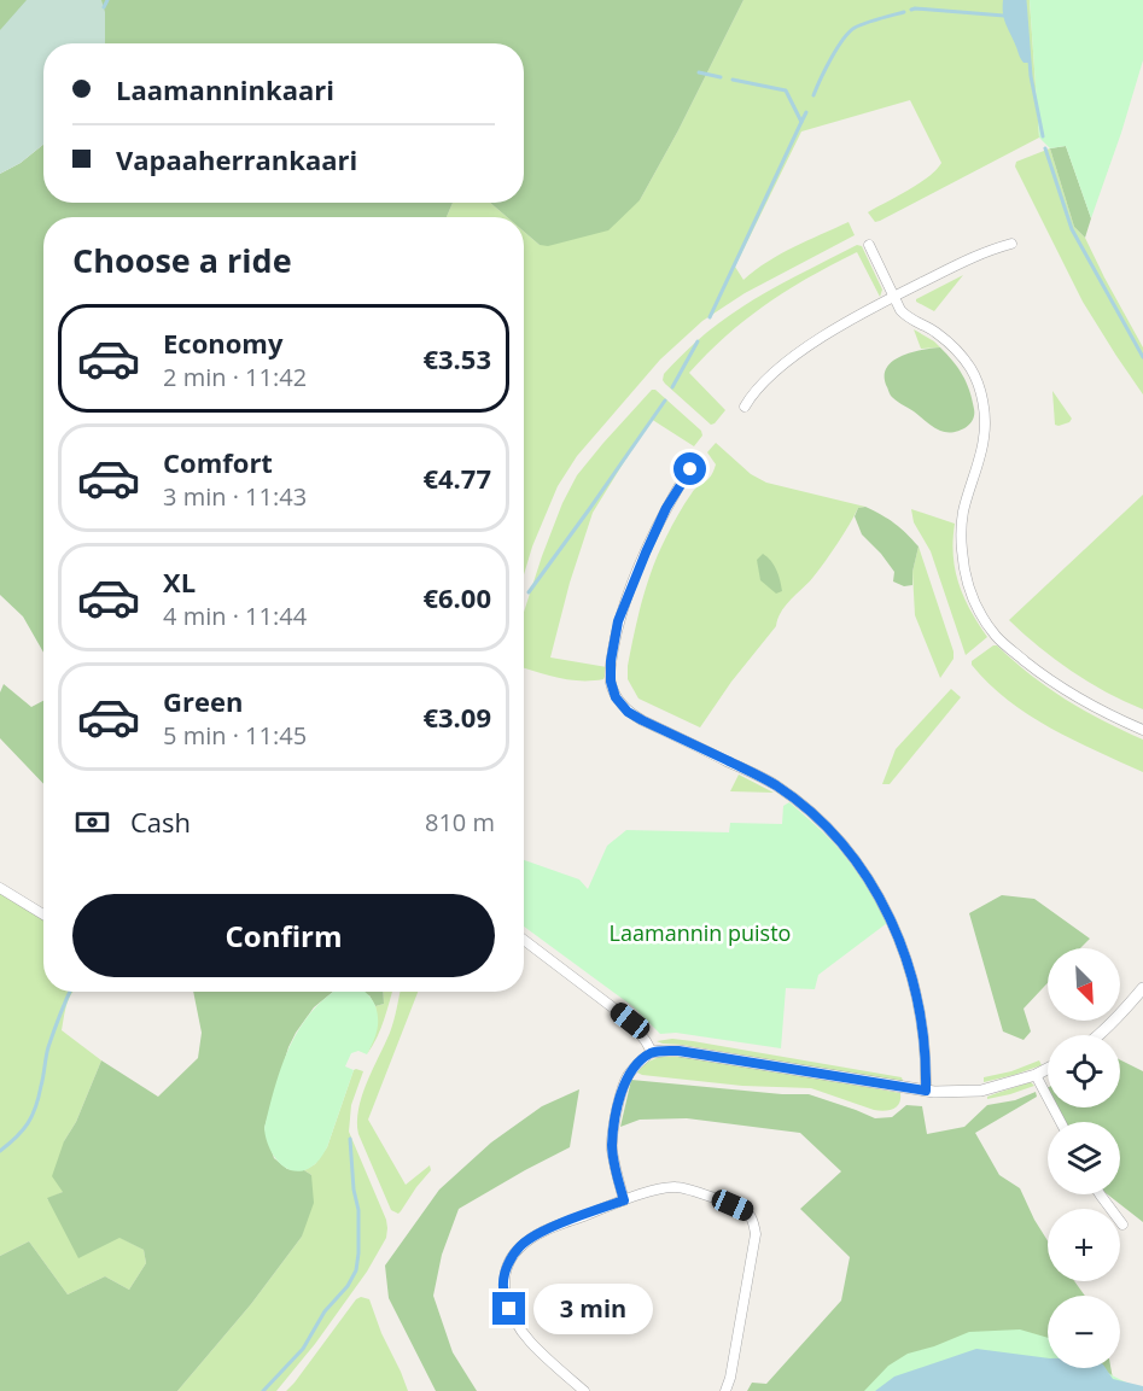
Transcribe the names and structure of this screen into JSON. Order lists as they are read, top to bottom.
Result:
{
  "parks": ["Laamannin puisto"],
  "north": "bottom right",
  "page": {
    "banner": ["Laamanninkaari", "Vapaaherrankaari"],
    "heading": "Choose a ride",
    "list": [
      {
        "name": "Economy",
        "note": "2 min · 11:42",
        "value": "€3.53"
      },
      {
        "name": "Comfort",
        "note": "3 min · 11:43",
        "value": "€4.77"
      },
      {
        "name": "XL",
        "note": "4 min · 11:44",
        "value": "€6.00"
      },
      {
        "name": "Green",
        "note": "5 min · 11:45",
        "value": "€3.09"
      }
    ],
    "pay": ["Cash", "810 m"],
    "buttons": "Confirm",
    "map_buttons": ["+", "−"],
    "bubble": "3 min"
  }
}
